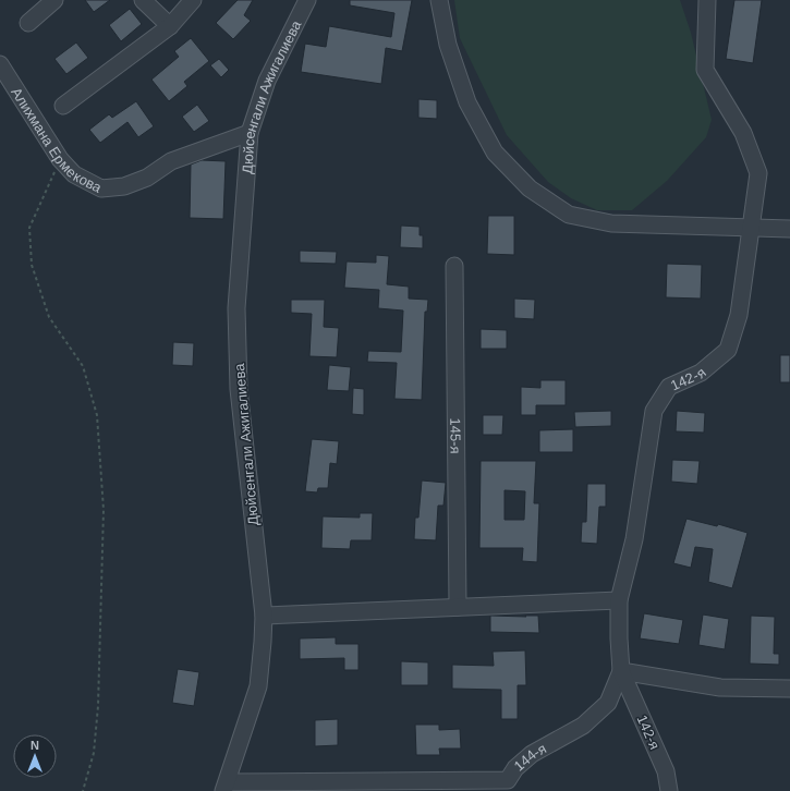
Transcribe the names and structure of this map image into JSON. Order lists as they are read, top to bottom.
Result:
{
  "streets": {
    "street": [
      "Дюйсенгали Ажигалиева",
      "Алихмана Ермекова",
      "142-я",
      "145-я",
      "144-я"
    ]
  },
  "crossings": [
    ["Дюйсенгали Ажигалиева", "Алихмана Ермекова"],
    ["Дюйсенгали Ажигалиева", "144-я"],
    ["142-я", "144-я"]
  ],
  "north": "top"
}
